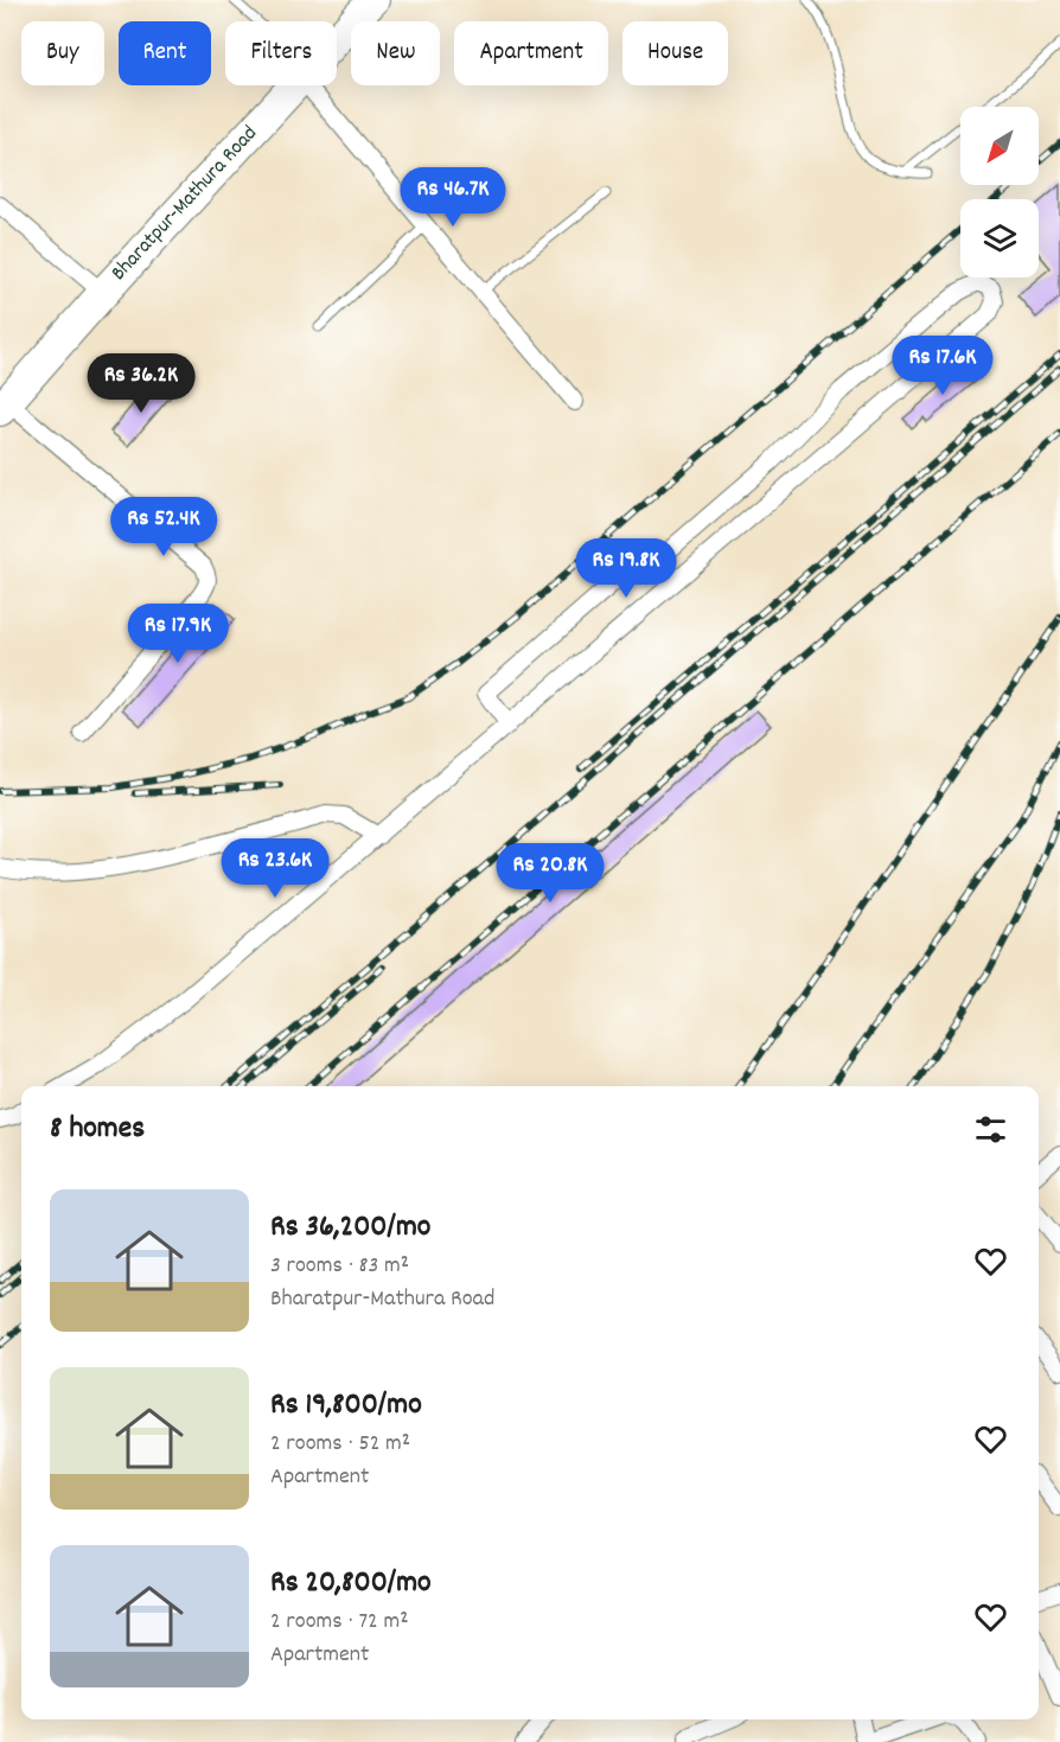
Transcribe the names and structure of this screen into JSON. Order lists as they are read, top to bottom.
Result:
{
  "streets": {
    "highway": ["Bharatpur-Mathura Road"]
  },
  "north": "bottom left",
  "page": {
    "chip": [
      "Buy",
      "Rent",
      "Filters",
      "New",
      "Apartment",
      "House"
    ],
    "price": [
      "Rs 46.7K",
      "Rs 17.6K",
      "Rs 36.2K",
      "Rs 52.4K",
      "Rs 19.8K",
      "Rs 17.9K",
      "Rs 23.6K",
      "Rs 20.8K"
    ],
    "heading": "8 homes",
    "list": [
      {
        "name": "Rs 36,200/mo",
        "note": "3 rooms · 83 m² · Bharatpur-Mathura Road"
      },
      {
        "name": "Rs 19,800/mo",
        "note": "2 rooms · 52 m² · Apartment"
      },
      {
        "name": "Rs 20,800/mo",
        "note": "2 rooms · 72 m² · Apartment"
      }
    ]
  }
}
